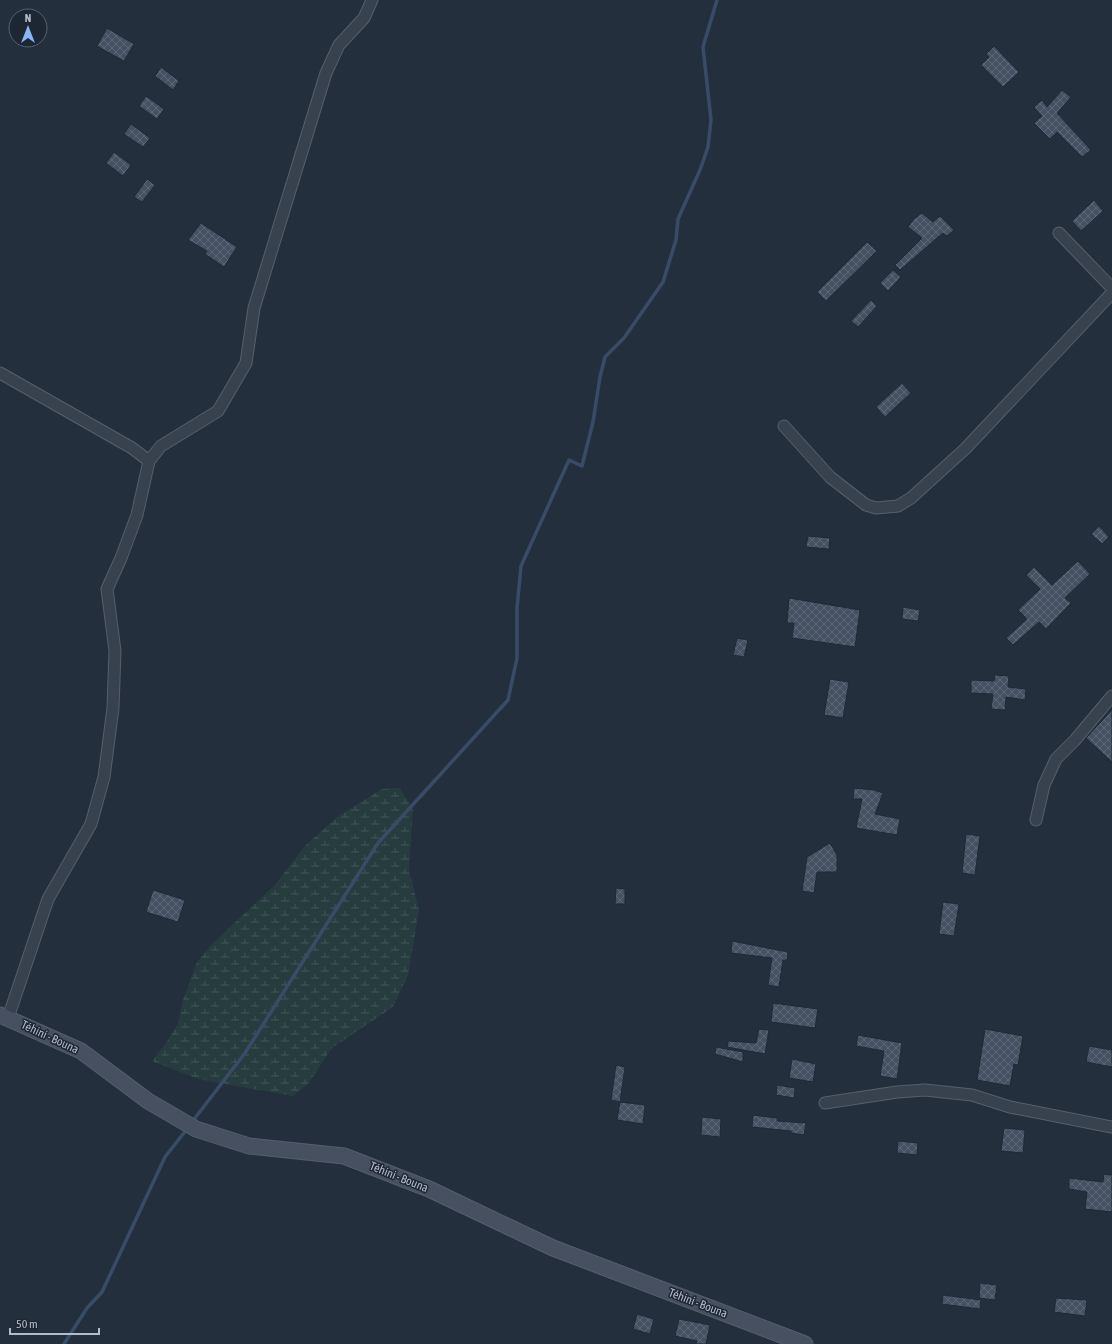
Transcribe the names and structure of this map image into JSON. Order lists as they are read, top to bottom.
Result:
{
  "streets": {
    "street": ["Téhini - Bouna"]
  },
  "scale_bar": "50 m",
  "north": "top"
}
